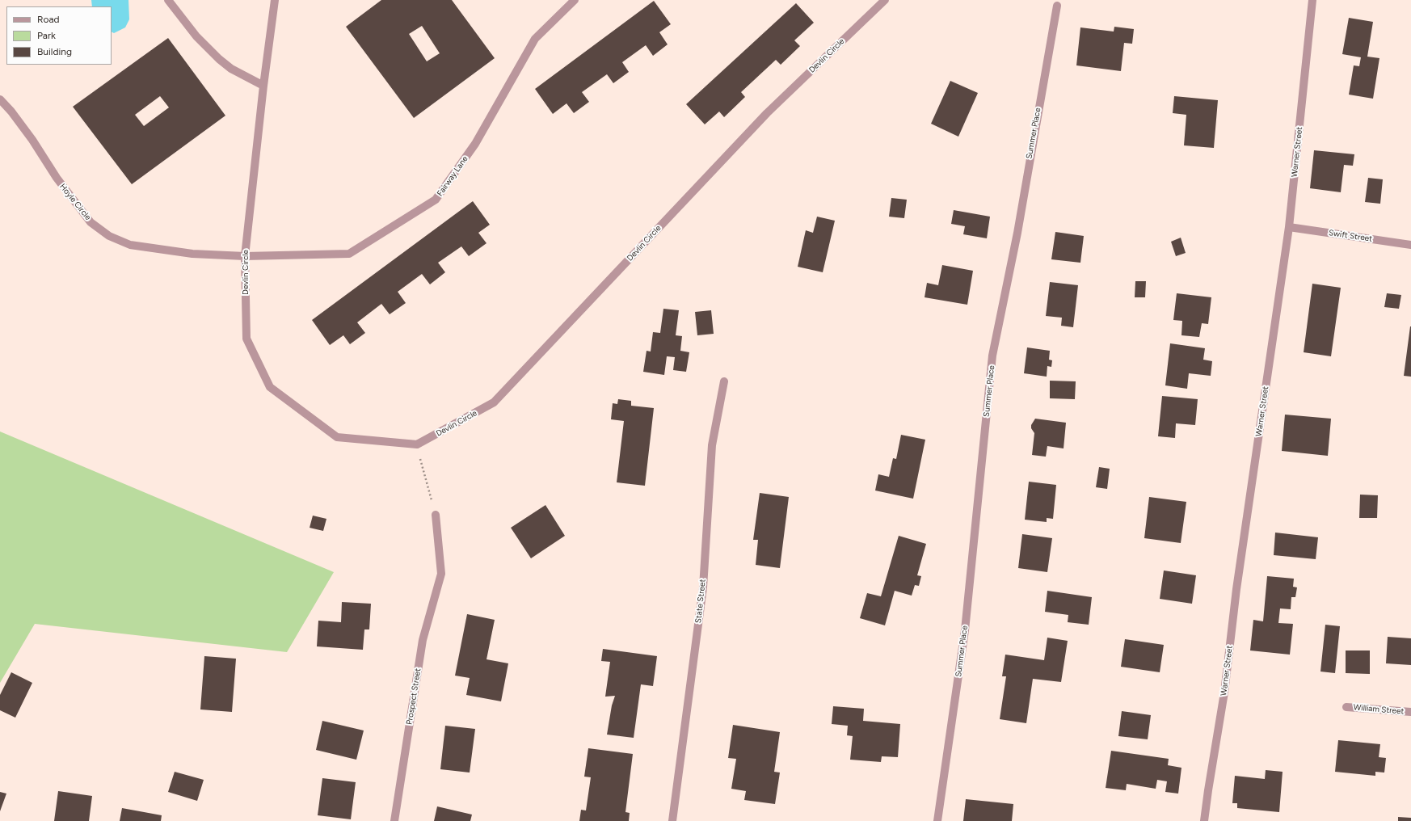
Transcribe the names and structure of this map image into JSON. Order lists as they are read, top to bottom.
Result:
{
  "streets": {
    "street": [
      "Devlin Circle",
      "Summer Place",
      "Warner Street",
      "Fairway Lane",
      "Hoyle Circle",
      "Swift Street",
      "State Street",
      "Prospect Street",
      "William Street"
    ]
  },
  "crossings": [
    ["Devlin Circle", "Fairway Lane"],
    ["Devlin Circle", "Hoyle Circle"],
    ["Warner Street", "Swift Street"],
    ["Fairway Lane", "Hoyle Circle"]
  ],
  "legend": ["Road", "Park", "Building"]
}
